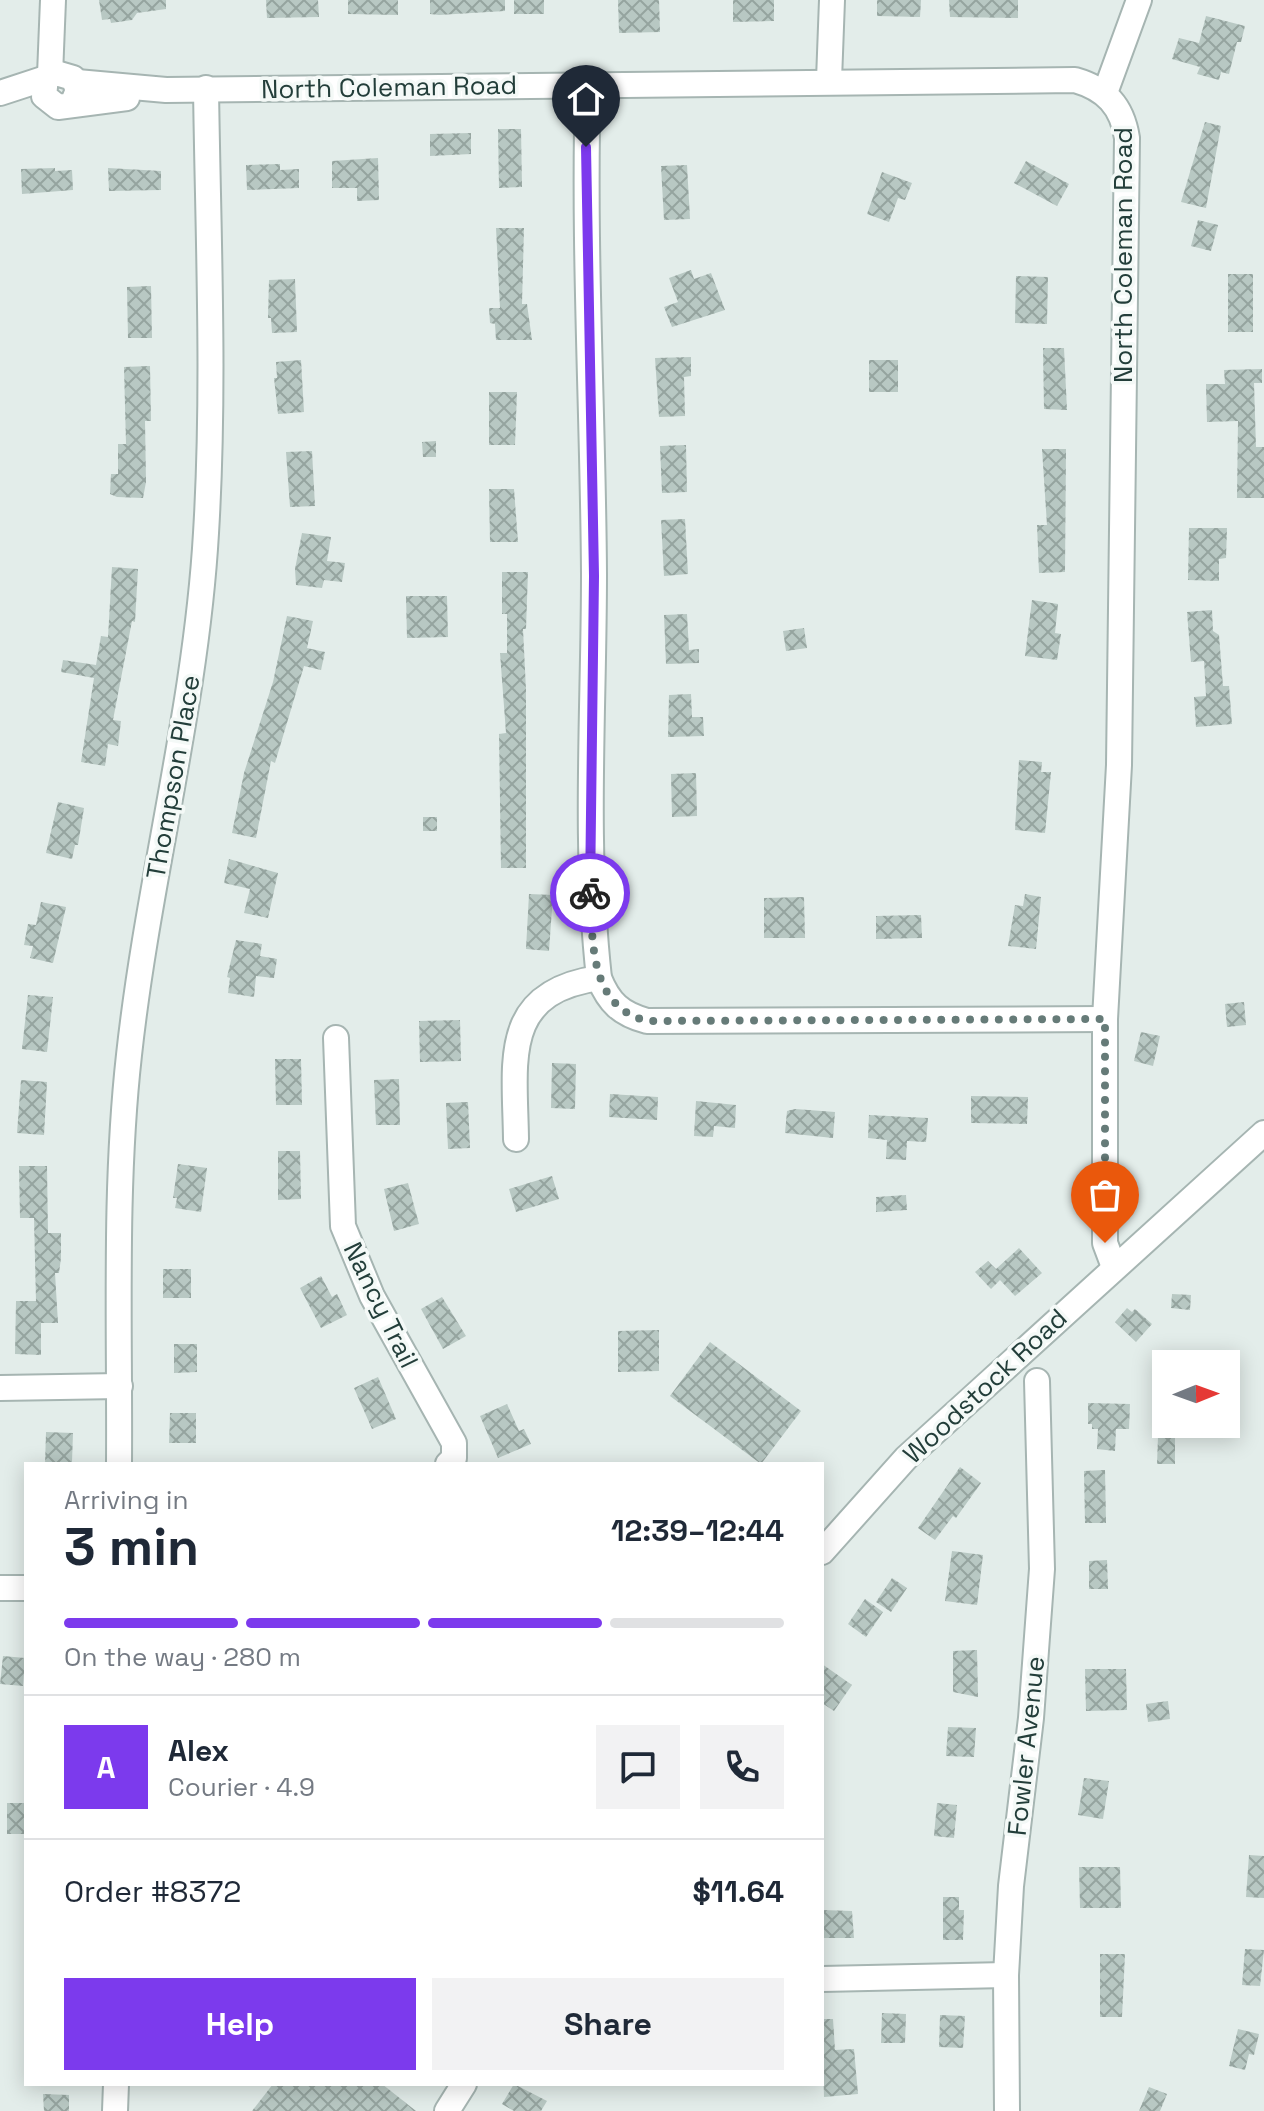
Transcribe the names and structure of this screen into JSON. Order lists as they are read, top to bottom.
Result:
{
  "streets": {
    "street": [
      "North Coleman Road",
      "Thompson Place",
      "Nancy Trail",
      "Woodstock Road",
      "Fowler Avenue"
    ]
  },
  "crossings": [
    ["North Coleman Road", "Thompson Place"],
    ["North Coleman Road", "Woodstock Road"]
  ],
  "north": "right",
  "page": {
    "heading": ["3 min", "Arriving in", "12:39–12:44"],
    "panel": [
      "Alex",
      "Courier · 4.9",
      "Order #8372",
      "$11.64"
    ],
    "bar": "On the way · 280 m",
    "round": "A",
    "buttons": ["Help", "Share"]
  }
}
